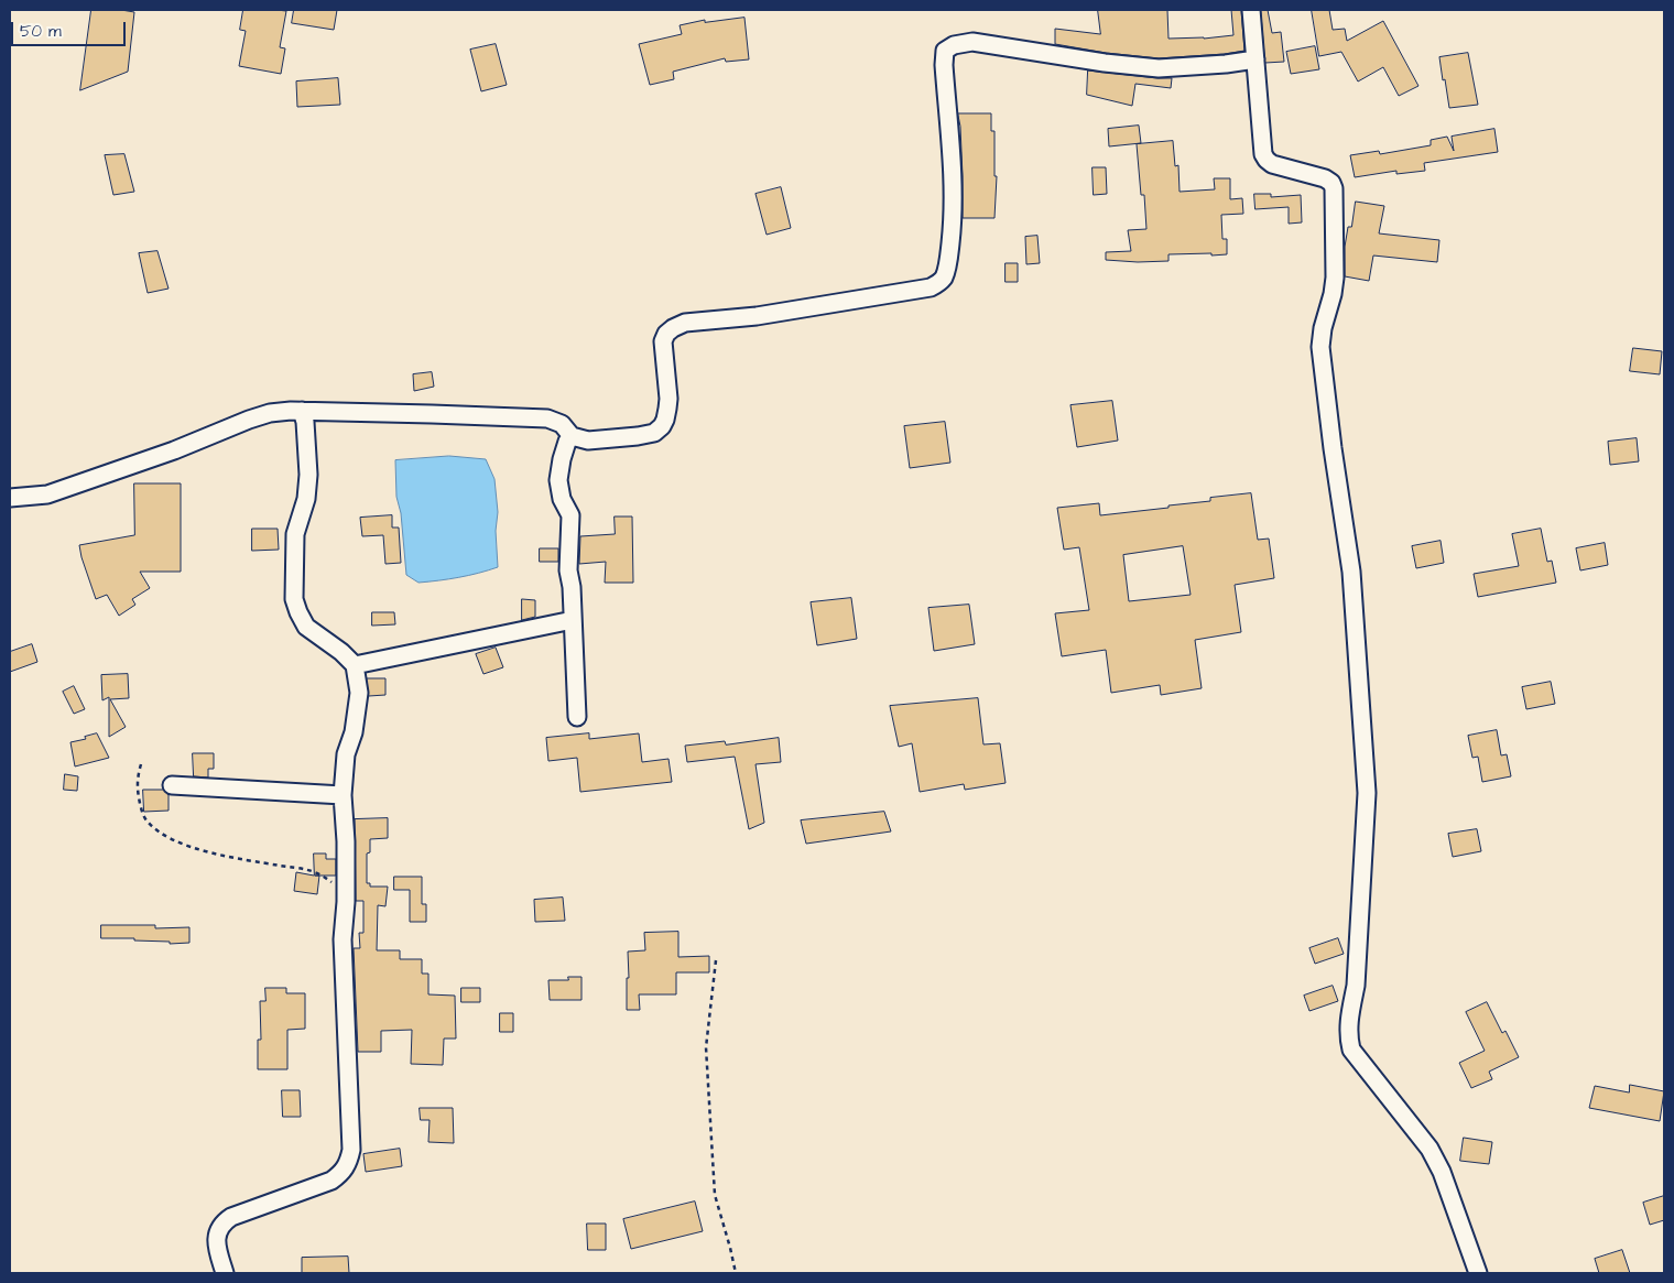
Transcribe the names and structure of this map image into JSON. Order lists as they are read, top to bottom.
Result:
{
  "scale_bar": "50 m"
}
